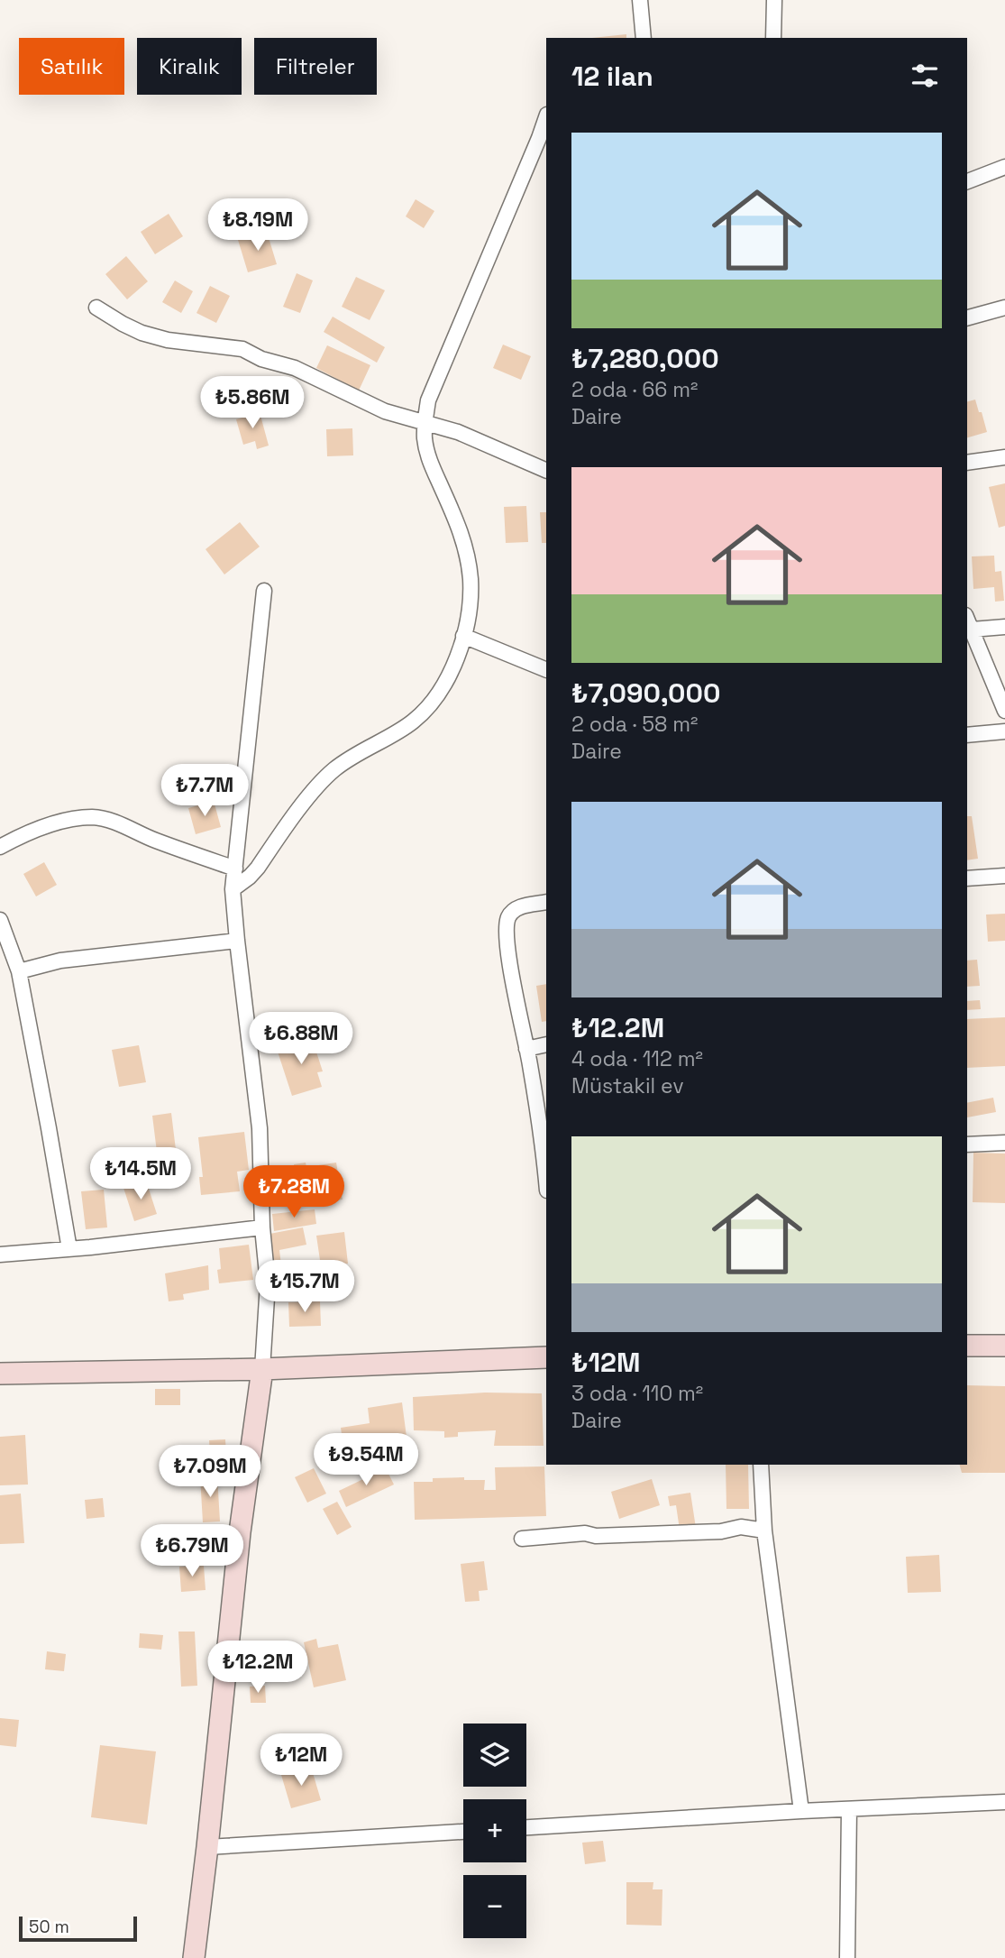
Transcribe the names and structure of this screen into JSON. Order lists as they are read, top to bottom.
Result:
{
  "scale_bar": "50 m",
  "page": {
    "chip": ["Satılık", "Kiralık", "Filtreler"],
    "heading": "12 ilan",
    "list": [
      {
        "name": "₺7,280,000",
        "note": "2 oda · 66 m² · Daire"
      },
      {
        "name": "₺7,090,000",
        "note": "2 oda · 58 m² · Daire"
      },
      {
        "name": "₺12.2M",
        "note": "4 oda · 112 m² · Müstakil ev"
      },
      {
        "name": "₺12M",
        "note": "3 oda · 110 m² · Daire"
      }
    ],
    "price": [
      "₺8.19M",
      "₺5.86M",
      "₺7.7M",
      "₺6.88M",
      "₺14.5M",
      "₺7.28M",
      "₺15.7M",
      "₺9.54M",
      "₺7.09M",
      "₺6.79M",
      "₺12.2M",
      "₺12M"
    ],
    "map_buttons": ["+", "−"],
    "scale": "50 m"
  }
}
